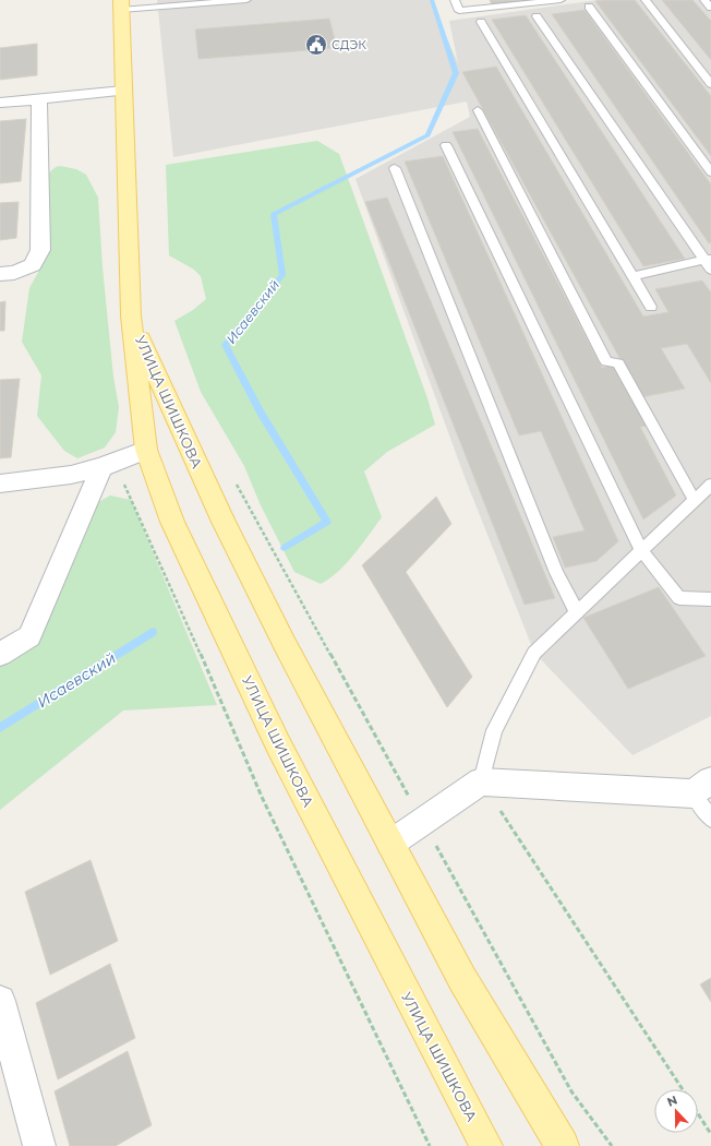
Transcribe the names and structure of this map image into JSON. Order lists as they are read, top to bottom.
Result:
{
  "streets": {
    "main road": ["УЛИЦА ШИШКОВА"]
  },
  "water": ["Исаевский"],
  "places": {
    "public building": ["СДЭК"]
  },
  "north": "top"
}
